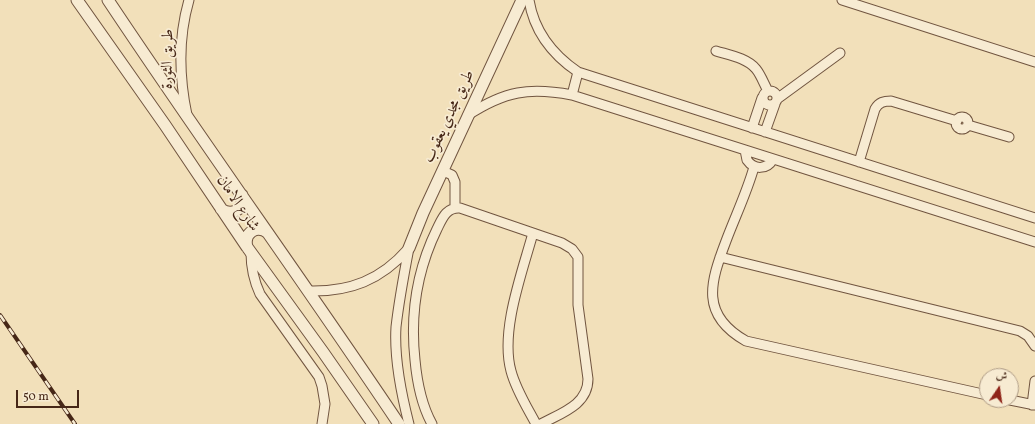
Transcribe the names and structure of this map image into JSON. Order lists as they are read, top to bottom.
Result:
{
  "streets": {
    "street": ["طريق الثورة", "طريق مجدي يعقوب", "شارع الامان"]
  },
  "crossings": [
    ["طريق الثورة", "شارع الامان"],
    ["طريق مجدي يعقوب", "شارع الامان"]
  ],
  "scale_bar": "50 m",
  "north": "top"
}
